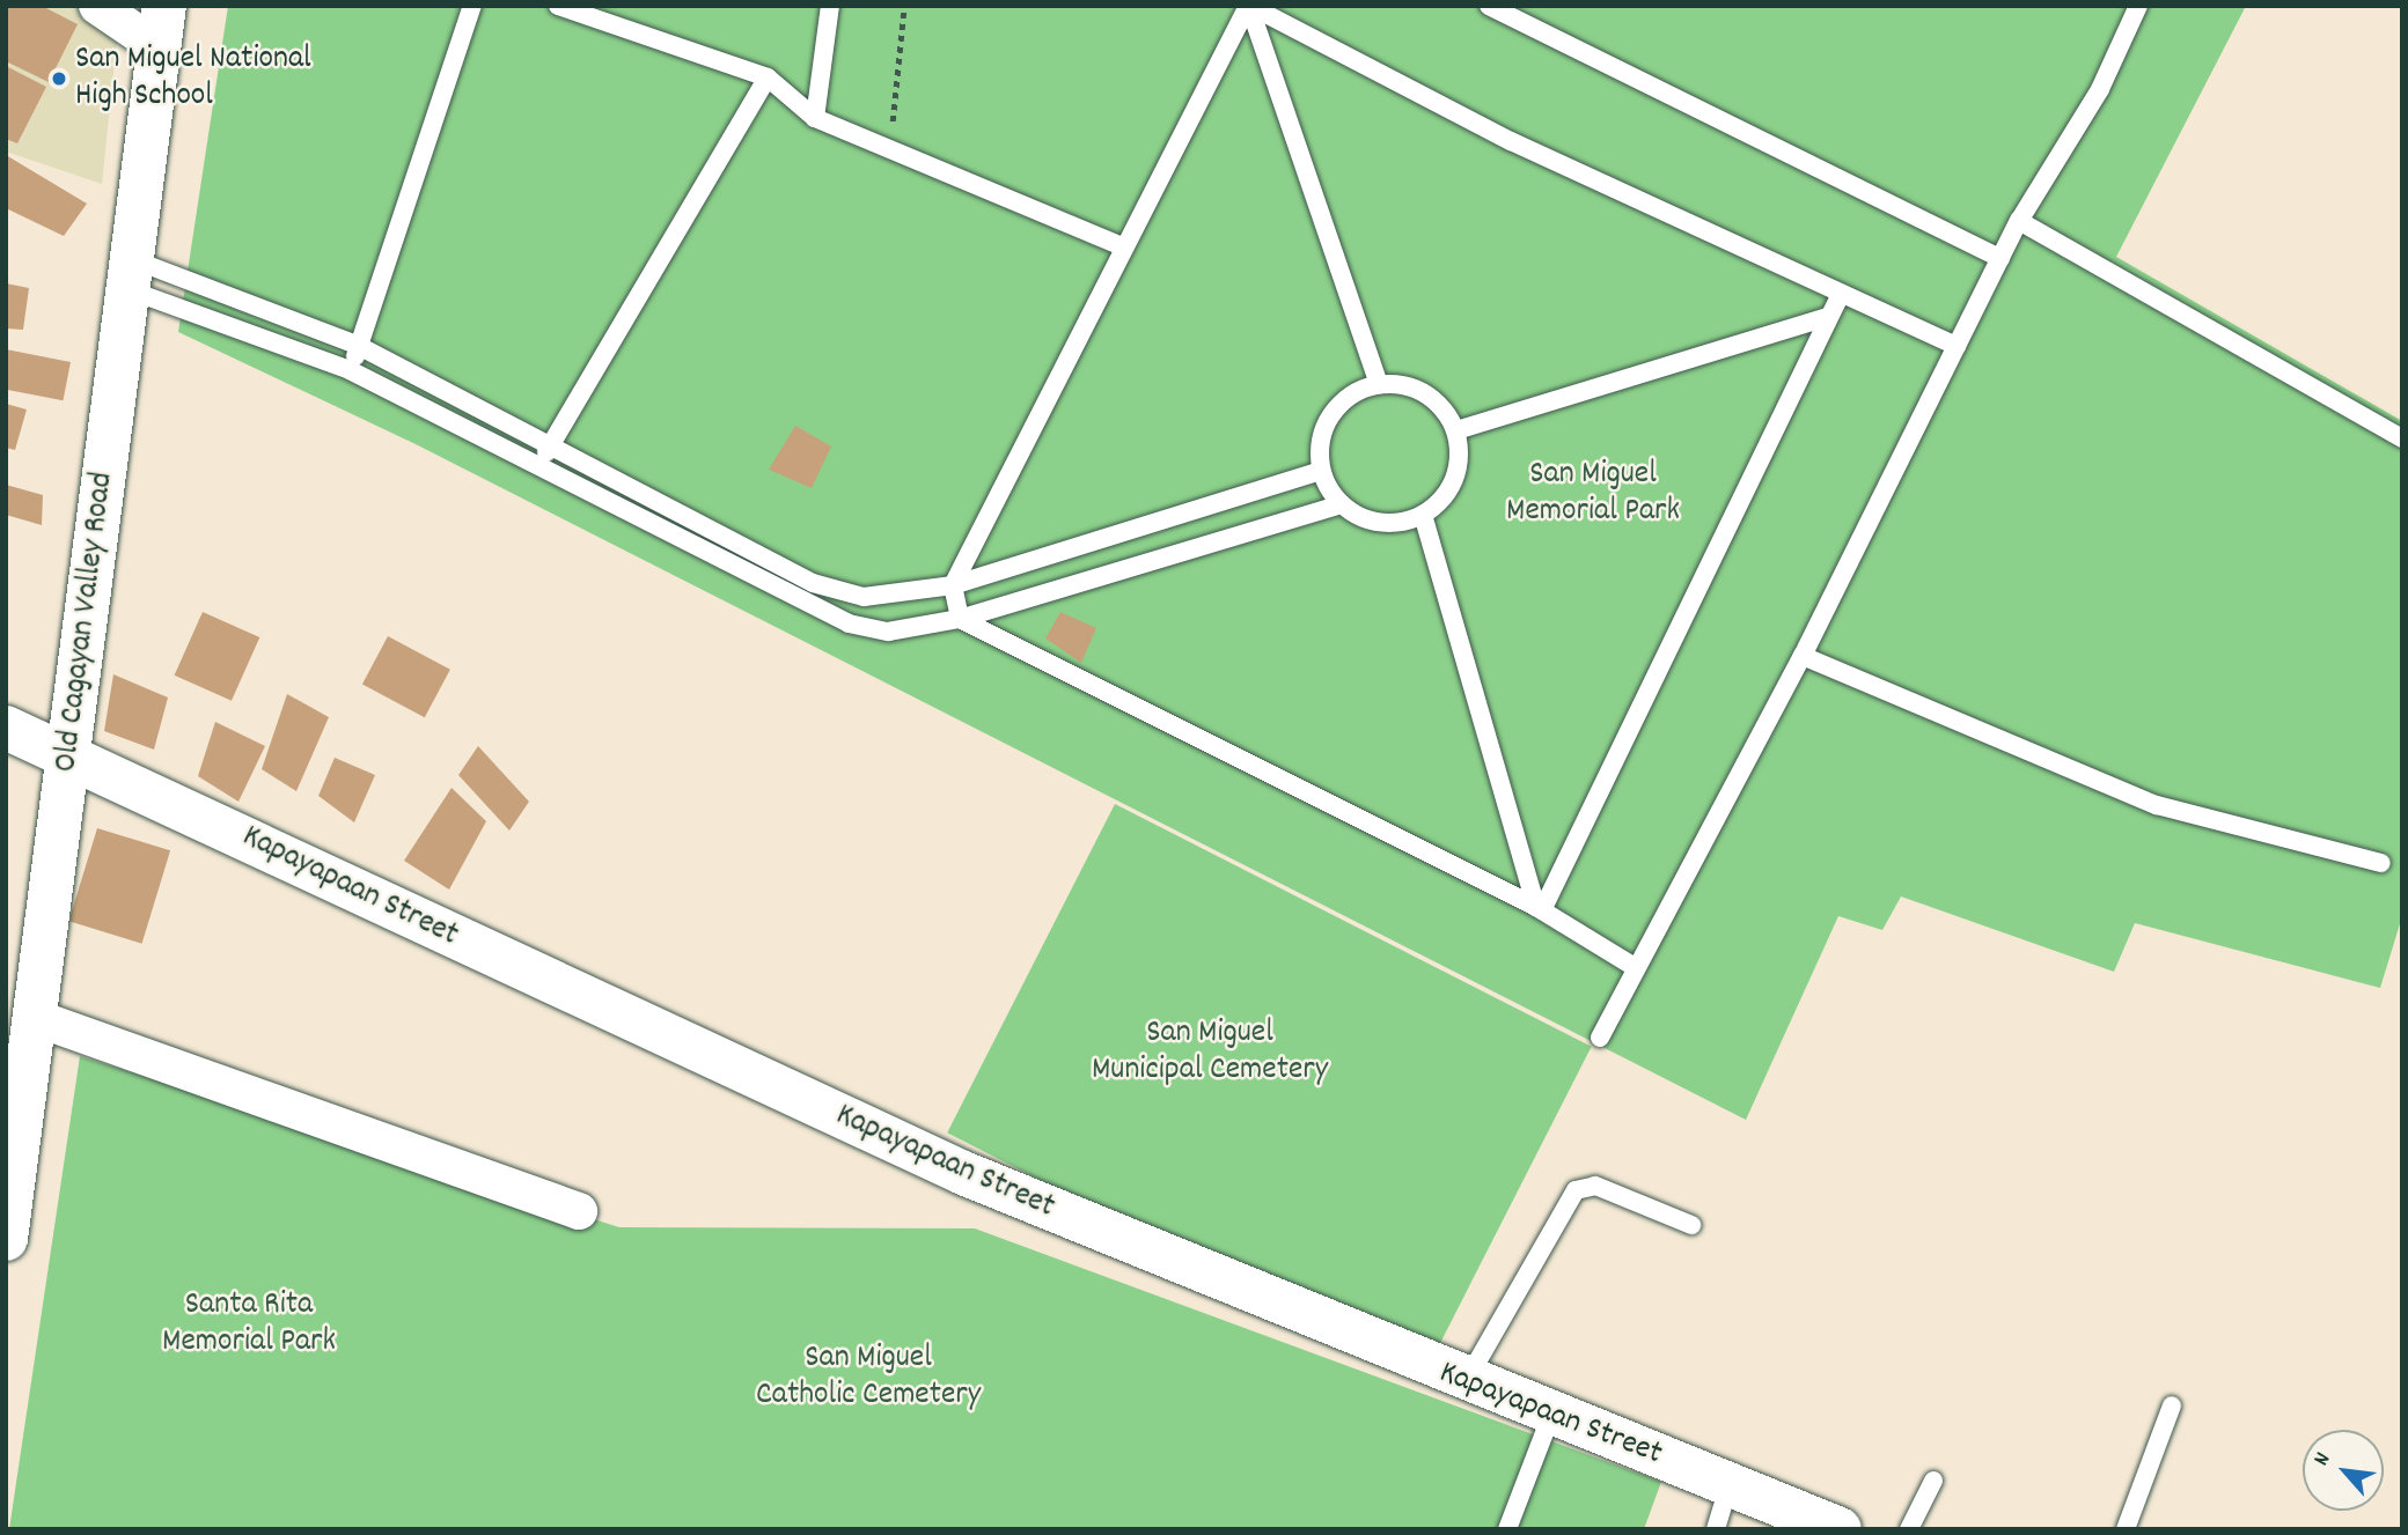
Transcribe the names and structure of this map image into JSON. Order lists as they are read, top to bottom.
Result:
{
  "streets": {
    "street": ["Old Cagayan Valley Road", "Kapayapaan Street"]
  },
  "crossings": [
    ["Old Cagayan Valley Road", "Kapayapaan Street"]
  ],
  "parks": [
    "San Miguel Memorial Park",
    "San Miguel Municipal Cemetery",
    "Santa Rita Memorial Park",
    "San Miguel Catholic Cemetery"
  ],
  "places": ["San Miguel National High School"],
  "north": "top left"
}
